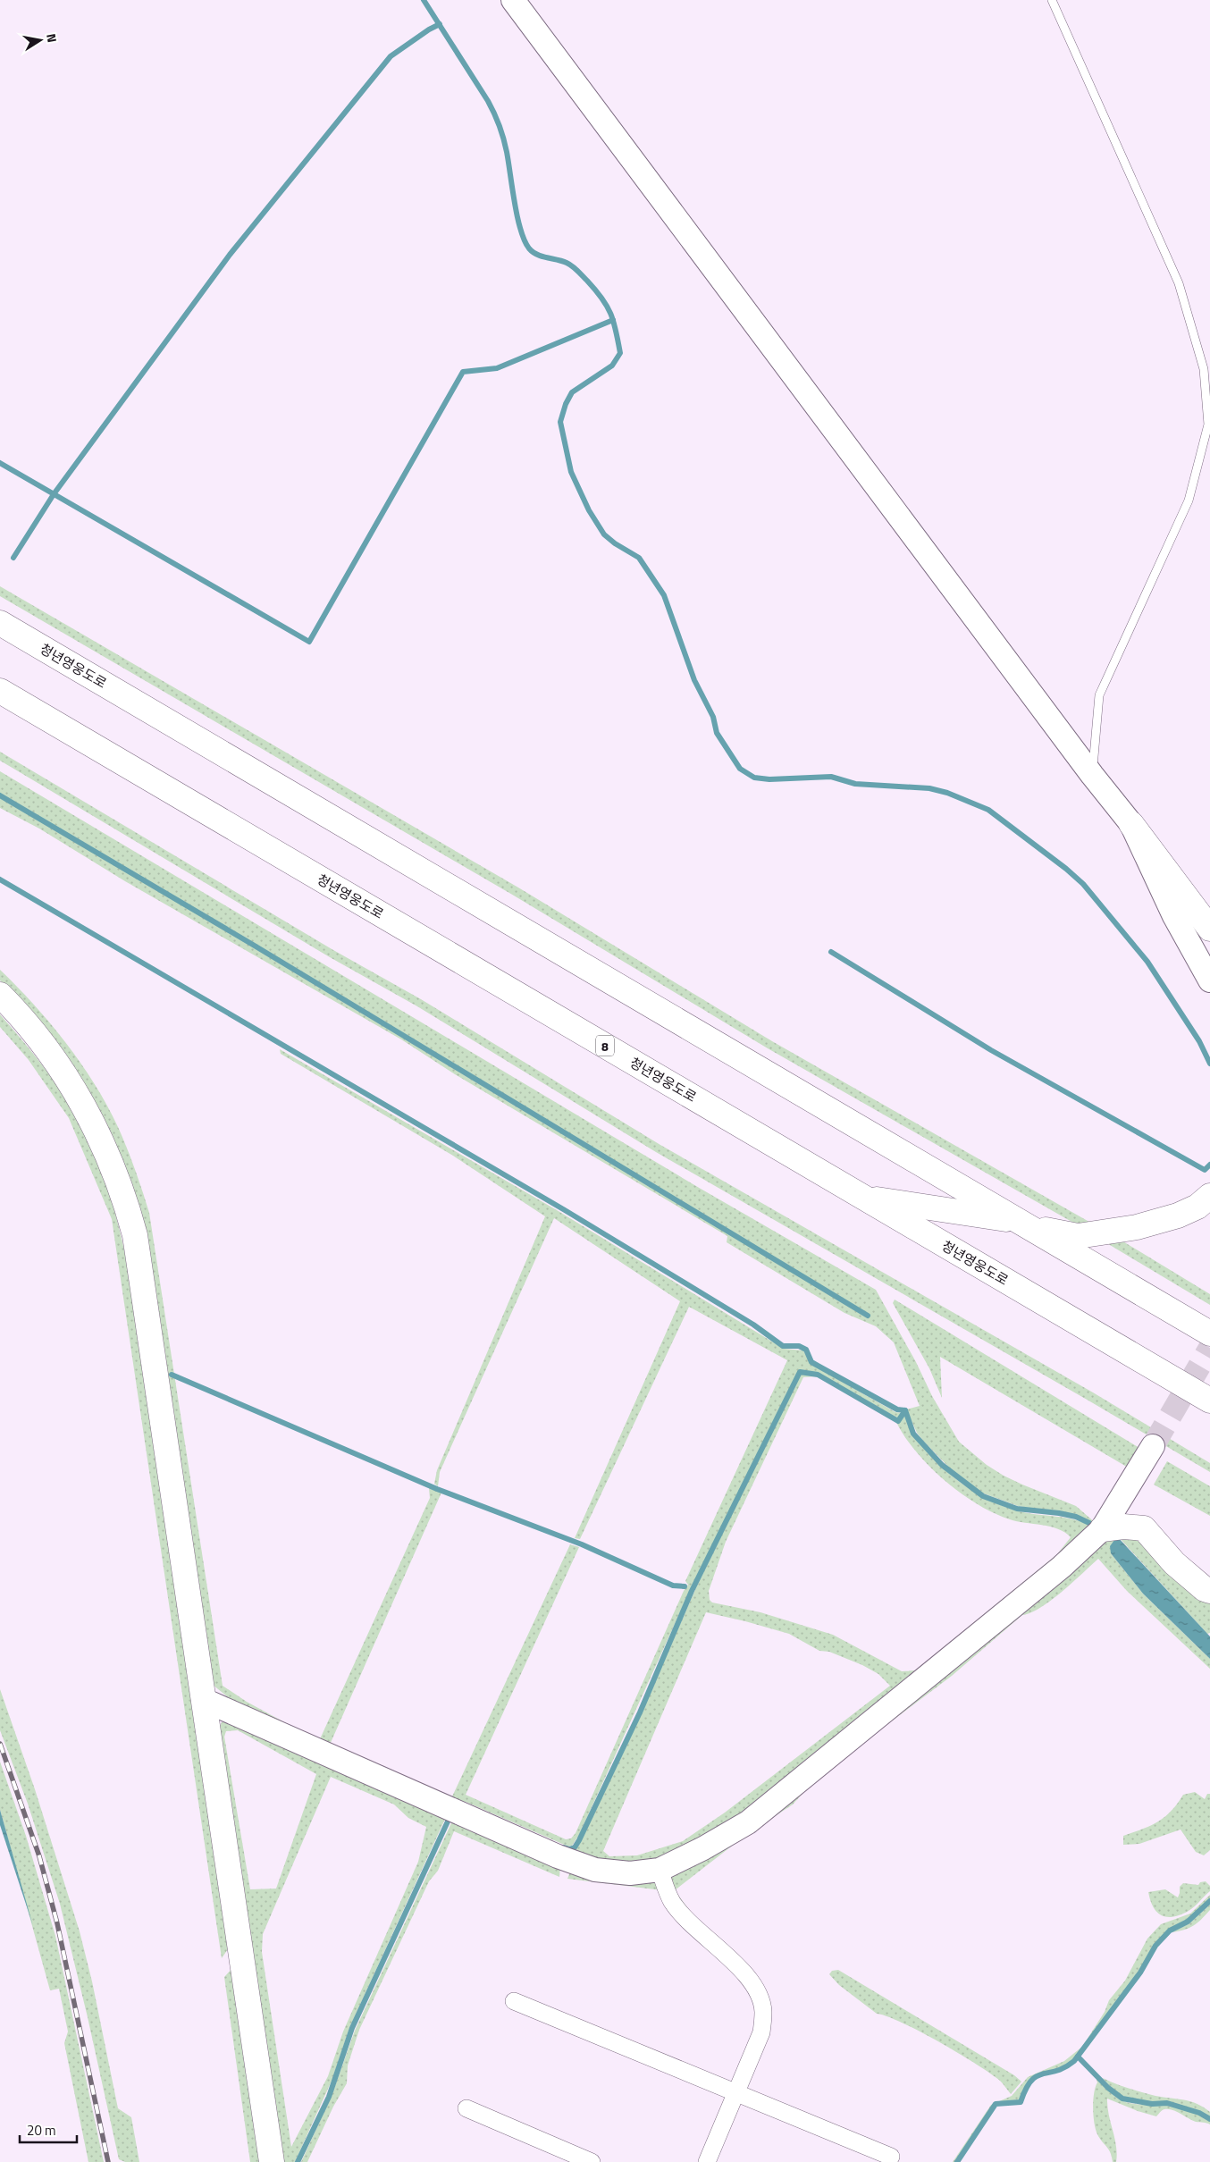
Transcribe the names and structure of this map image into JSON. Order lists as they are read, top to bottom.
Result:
{
  "streets": {
    "main road": ["청년영웅도로", "8"]
  },
  "scale_bar": "20 m",
  "north": "right"
}
